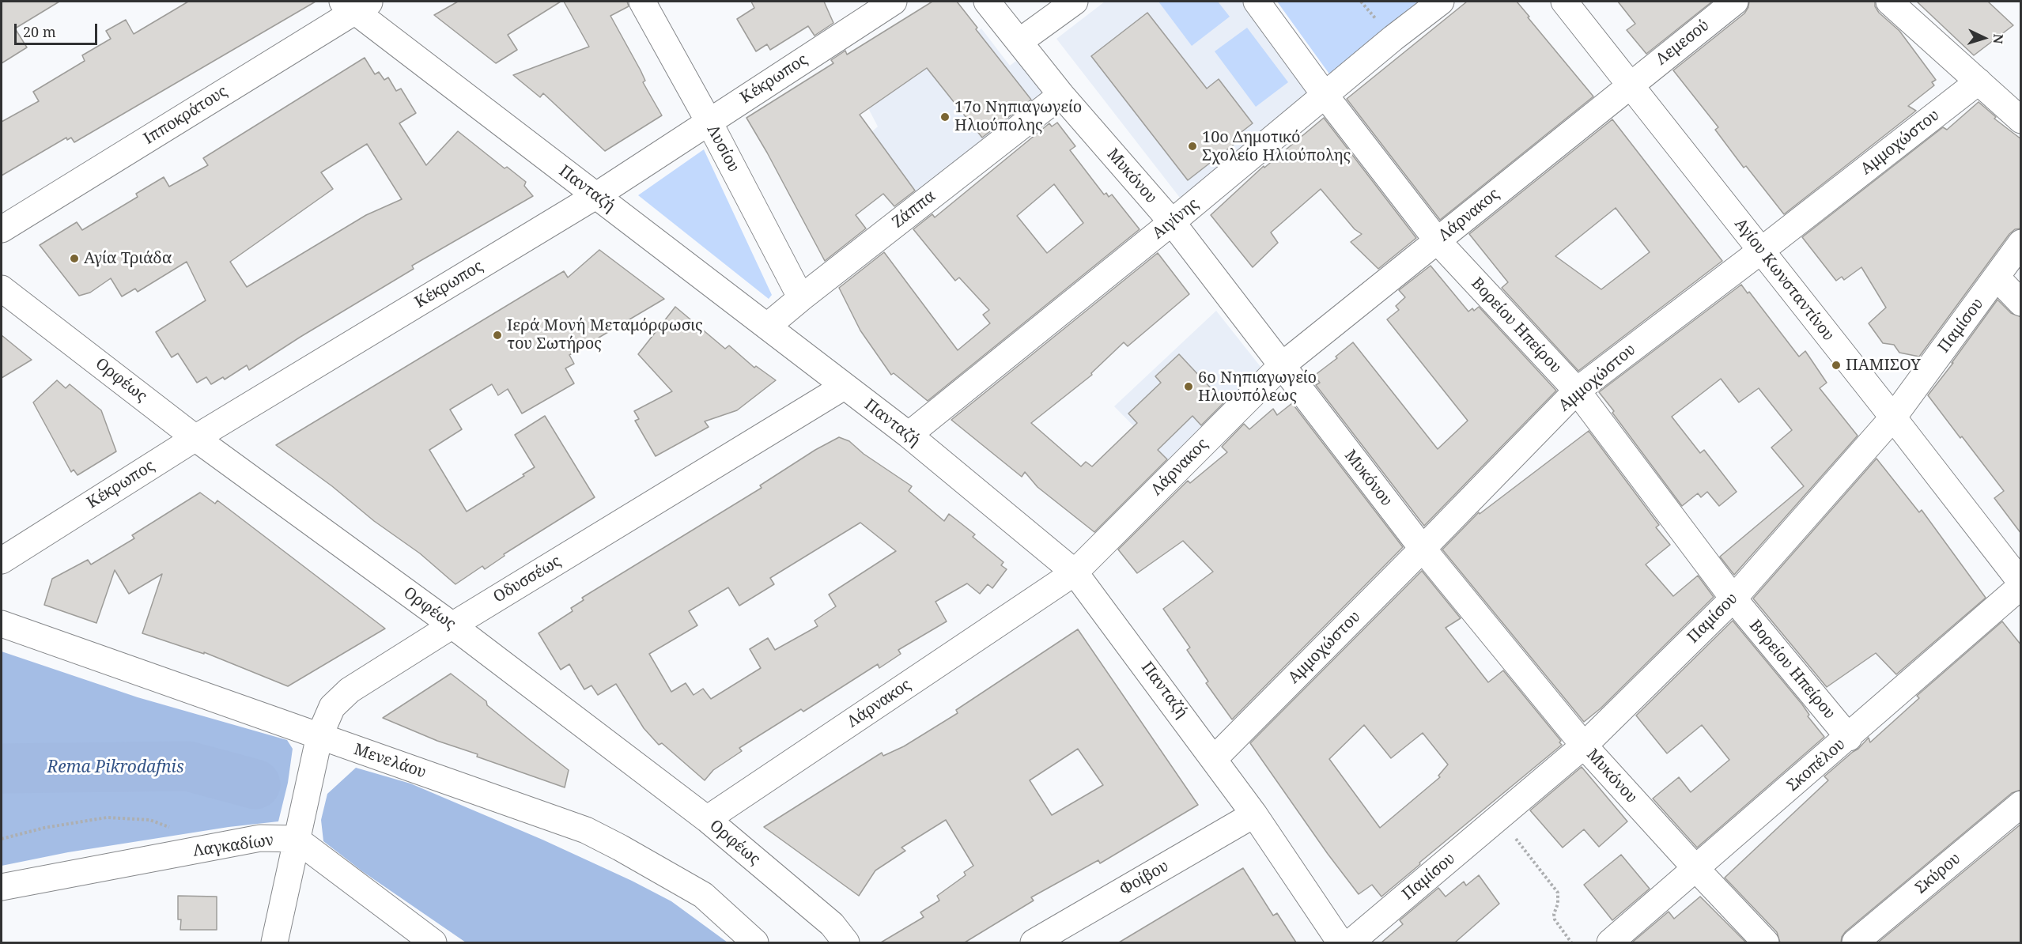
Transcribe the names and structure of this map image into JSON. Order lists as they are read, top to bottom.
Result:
{
  "streets": {
    "street": [
      "Λεμεσού",
      "Κέκρωπος",
      "Ιπποκράτους",
      "Αμμοχώστου",
      "Λυσίου",
      "Μυκόνου",
      "Πανταζή",
      "Ζάππα",
      "Λάρνακος",
      "Αιγίνης",
      "Αγίου Κωνσταντίνου",
      "Βορείου Ηπείρου",
      "Παμίσου",
      "Ορφέως",
      "Οδυσσέως",
      "Μενελάου",
      "Σκοπέλου",
      "Λαγκαδίων",
      "Σκύρου",
      "Φοίβου"
    ]
  },
  "crossings": [
    ["Λεμεσού", "Λάρνακος"],
    ["Λεμεσού", "Αγίου Κωνσταντίνου"],
    ["Κέκρωπος", "Λυσίου"],
    ["Κέκρωπος", "Πανταζή"],
    ["Κέκρωπος", "Ορφέως"],
    ["Ιπποκράτους", "Πανταζή"],
    ["Αμμοχώστου", "Μυκόνου"],
    ["Αμμοχώστου", "Πανταζή"],
    ["Αμμοχώστου", "Αγίου Κωνσταντίνου"],
    ["Αμμοχώστου", "Βορείου Ηπείρου"],
    ["Λυσίου", "Ζάππα"],
    ["Μυκόνου", "Ζάππα"],
    ["Μυκόνου", "Λάρνακος"],
    ["Μυκόνου", "Αιγίνης"],
    ["Μυκόνου", "Παμίσου"],
    ["Μυκόνου", "Σκοπέλου"],
    ["Πανταζή", "Ζάππα"],
    ["Πανταζή", "Λάρνακος"],
    ["Πανταζή", "Αιγίνης"],
    ["Πανταζή", "Οδυσσέως"],
    ["Πανταζή", "Φοίβου"],
    ["Λάρνακος", "Αγίου Κωνσταντίνου"],
    ["Λάρνακος", "Βορείου Ηπείρου"],
    ["Λάρνακος", "Ορφέως"],
    ["Αιγίνης", "Βορείου Ηπείρου"],
    ["Αγίου Κωνσταντίνου", "Παμίσου"],
    ["Αγίου Κωνσταντίνου", "Σκοπέλου"],
    ["Βορείου Ηπείρου", "Παμίσου"],
    ["Βορείου Ηπείρου", "Σκοπέλου"],
    ["Ορφέως", "Οδυσσέως"],
    ["Οδυσσέως", "Μενελάου"],
    ["Οδυσσέως", "Λαγκαδίων"]
  ],
  "water": ["Rema Pikrodafnis"],
  "places": [
    "17ο Νηπιαγωγείο Ηλιούπολης",
    "10ο Δημοτικό Σχολείο Ηλιούπολης",
    "Αγία Τριάδα",
    "Ιερά Μονή Μεταμόρφωσις του Σωτήρος",
    "ΠΑΜΙΣΟΥ",
    "6ο Νηπιαγωγείο Ηλιουπόλεως"
  ],
  "scale_bar": "20 m",
  "north": "right"
}
